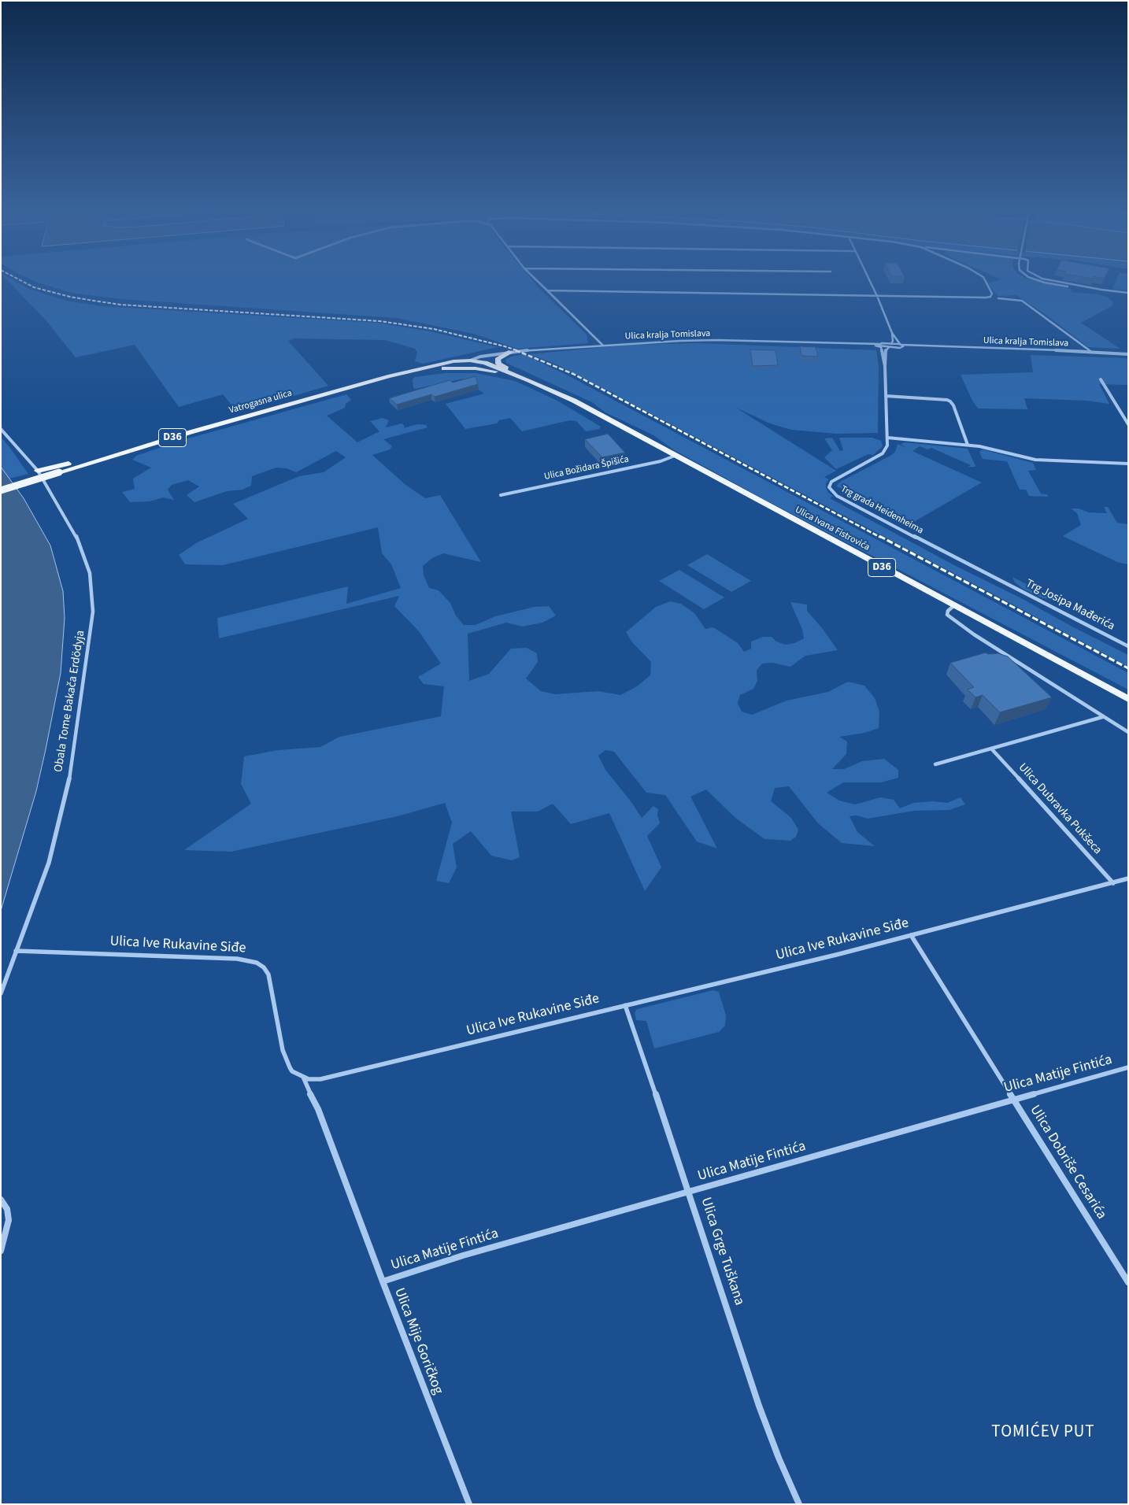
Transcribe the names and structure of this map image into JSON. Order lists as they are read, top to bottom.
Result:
{
  "streets": {
    "main road": ["Vatrogasna ulica", "D36", "Ulica Ivana Fistrovića"],
    "street": [
      "Ulica kralja Tomislava",
      "Ulica Božidara Špišića",
      "Trg grada Heidenheima",
      "Trg Josipa Mađerića",
      "Obala Tome Bakača Erdödyja",
      "Ulica Dubravka Pukšeca",
      "Ulica Ive Rukavine Siđe",
      "Ulica Matije Fintića",
      "Ulica Dobriše Cesarića",
      "Ulica Grge Tuškana",
      "Ulica Mije Goričkog"
    ]
  },
  "crossings": [
    ["Ulica kralja Tomislava", "Vatrogasna ulica"],
    ["Ulica kralja Tomislava", "D36"],
    ["Vatrogasna ulica", "D36"],
    ["D36", "Ulica Ivana Fistrovića"],
    ["Ulica Božidara Špišića", "Ulica Ivana Fistrovića"],
    ["Trg grada Heidenheima", "Trg Josipa Mađerića"],
    ["Obala Tome Bakača Erdödyja", "Ulica Ive Rukavine Siđe"],
    ["Ulica Dubravka Pukšeca", "Ulica Ive Rukavine Siđe"],
    ["Ulica Ive Rukavine Siđe", "Ulica Dobriše Cesarića"],
    ["Ulica Ive Rukavine Siđe", "Ulica Grge Tuškana"],
    ["Ulica Ive Rukavine Siđe", "Ulica Mije Goričkog"],
    ["Ulica Matije Fintića", "Ulica Dobriše Cesarića"],
    ["Ulica Matije Fintića", "Ulica Grge Tuškana"],
    ["Ulica Matije Fintića", "Ulica Mije Goričkog"]
  ],
  "districts": ["TOMIĆEV PUT"]
}
